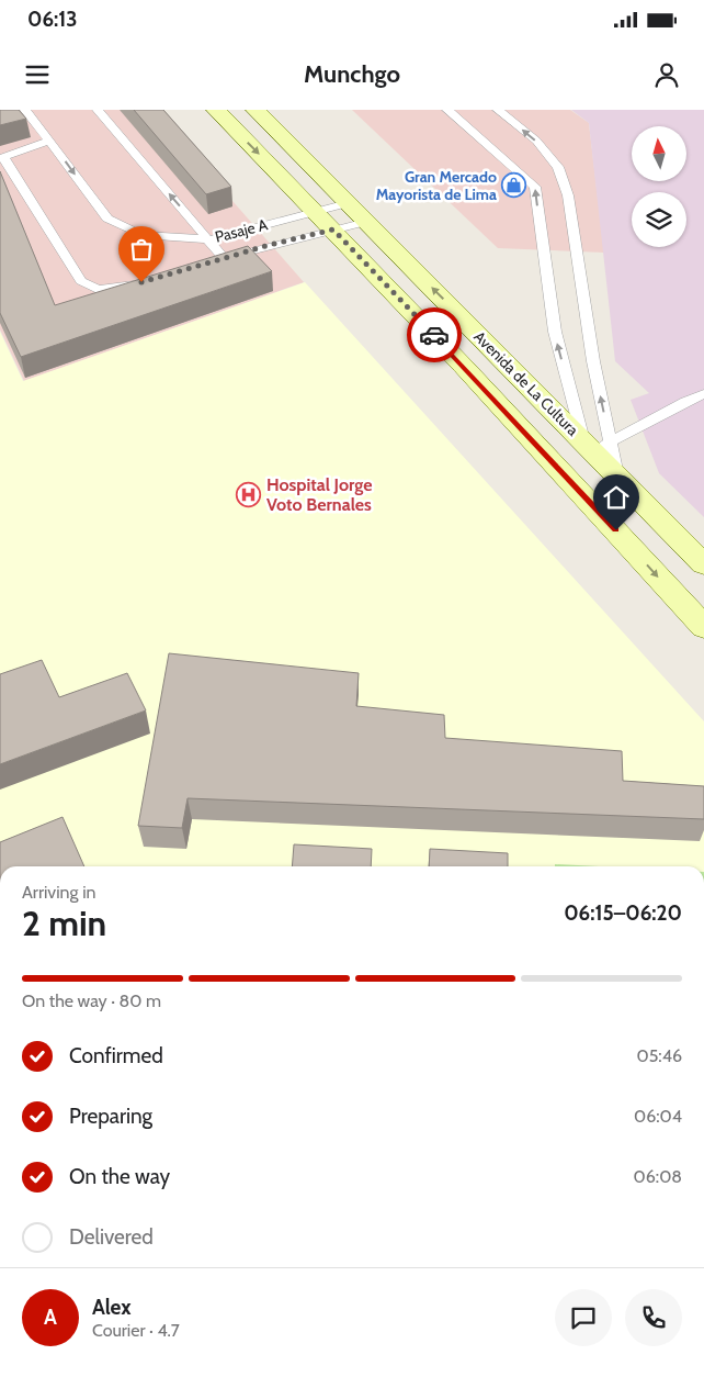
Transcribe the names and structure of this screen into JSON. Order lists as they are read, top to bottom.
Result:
{
  "streets": {
    "main road": ["Avenida de La Cultura"],
    "lane": ["Pasaje A"]
  },
  "crossings": [
    ["Pasaje A", "Avenida de La Cultura"]
  ],
  "places": {
    "shop": ["Gran Mercado Mayorista de Lima"],
    "hospital": ["Hospital Jorge Voto Bernales"]
  },
  "north": "top",
  "page": {
    "status": "06:13",
    "header": "Munchgo",
    "heading": ["2 min", "Arriving in", "06:15–06:20"],
    "panel": ["Alex", "Courier · 4.7"],
    "bar": "On the way · 80 m",
    "list": [
      ["Confirmed", "05:46"],
      ["Preparing", "06:04"],
      ["On the way", "06:08"],
      "Delivered"
    ],
    "round": "A"
  }
}
